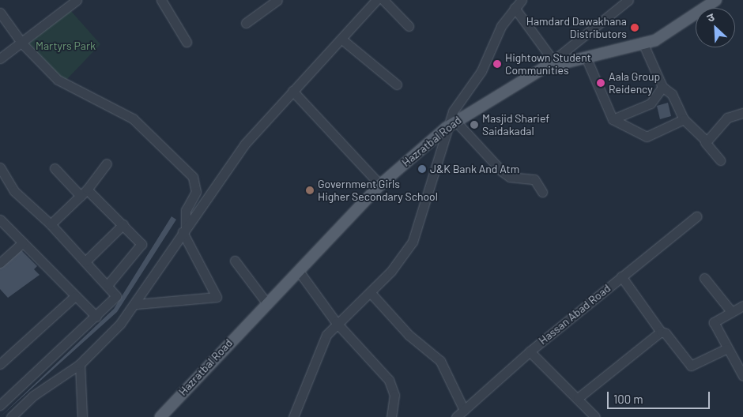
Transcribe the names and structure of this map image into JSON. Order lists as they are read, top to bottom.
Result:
{
  "streets": {
    "main road": ["Hazratbal Road"],
    "street": ["Hassan Abad Road"]
  },
  "parks": ["Martyrs Park"],
  "places": [
    "Hamdard Dawakhana Distributors",
    "Hightown Student Communities",
    "Aala Group Reidency",
    "Masjid Sharief Saidakadal",
    "J&K Bank And Atm",
    "Government Girls Higher Secondary School"
  ],
  "scale_bar": "100 m",
  "north": "top left"
}
